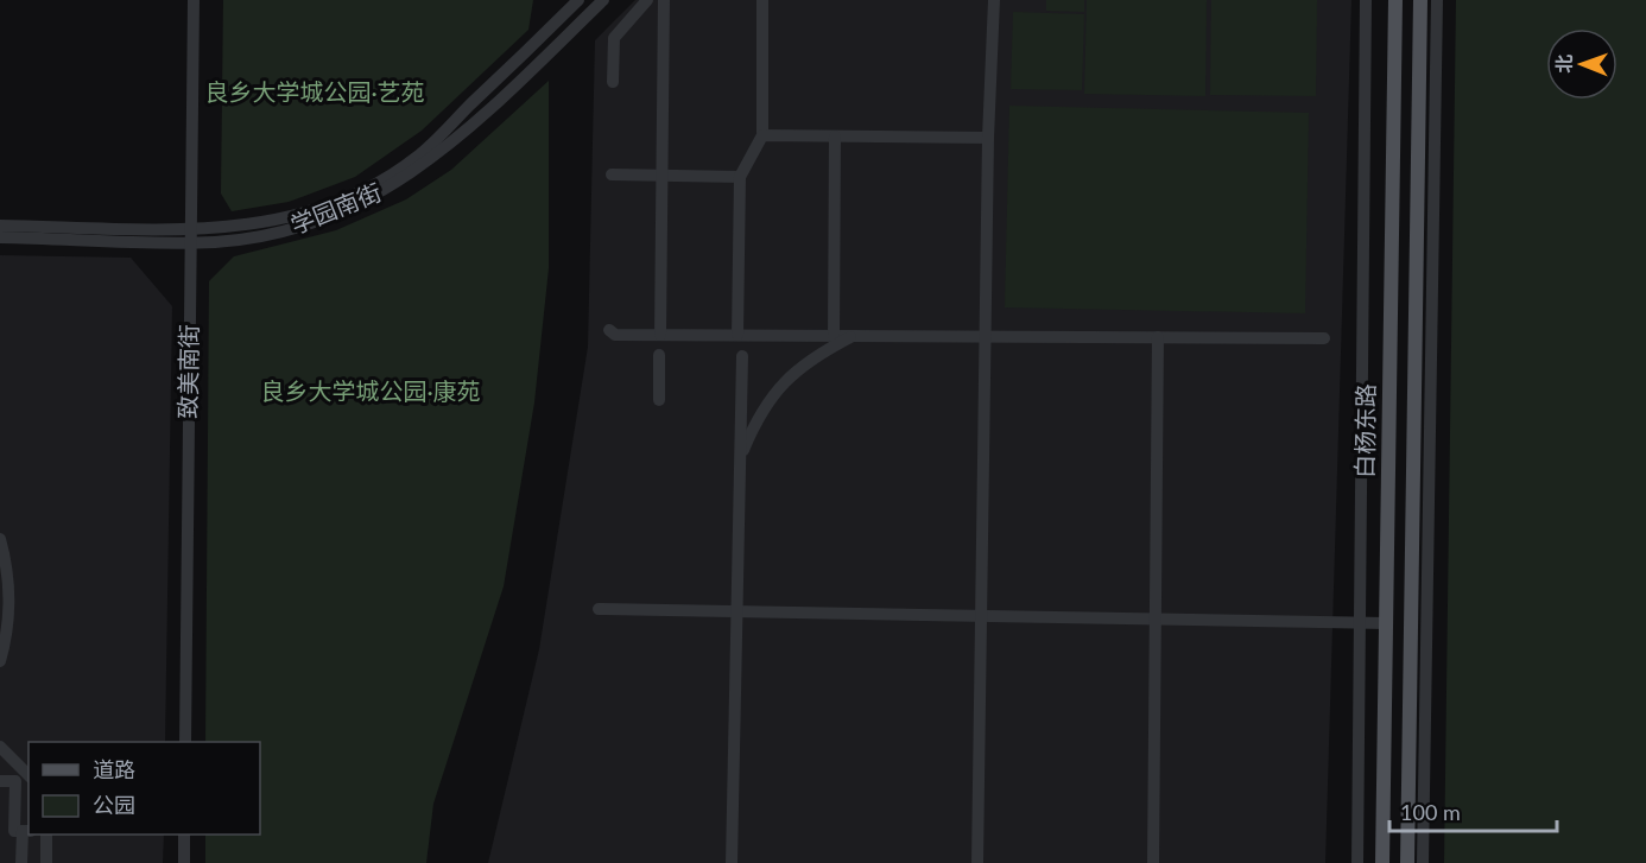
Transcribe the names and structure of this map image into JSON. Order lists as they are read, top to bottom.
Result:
{
  "streets": {
    "main road": ["白杨东路"],
    "street": ["学园南街", "致美南街"]
  },
  "crossings": [
    ["学园南街", "致美南街"]
  ],
  "parks": ["良乡大学城公园·艺苑", "良乡大学城公园·康苑"],
  "legend": ["道路", "公园"],
  "scale_bar": "100 m",
  "north": "left"
}
